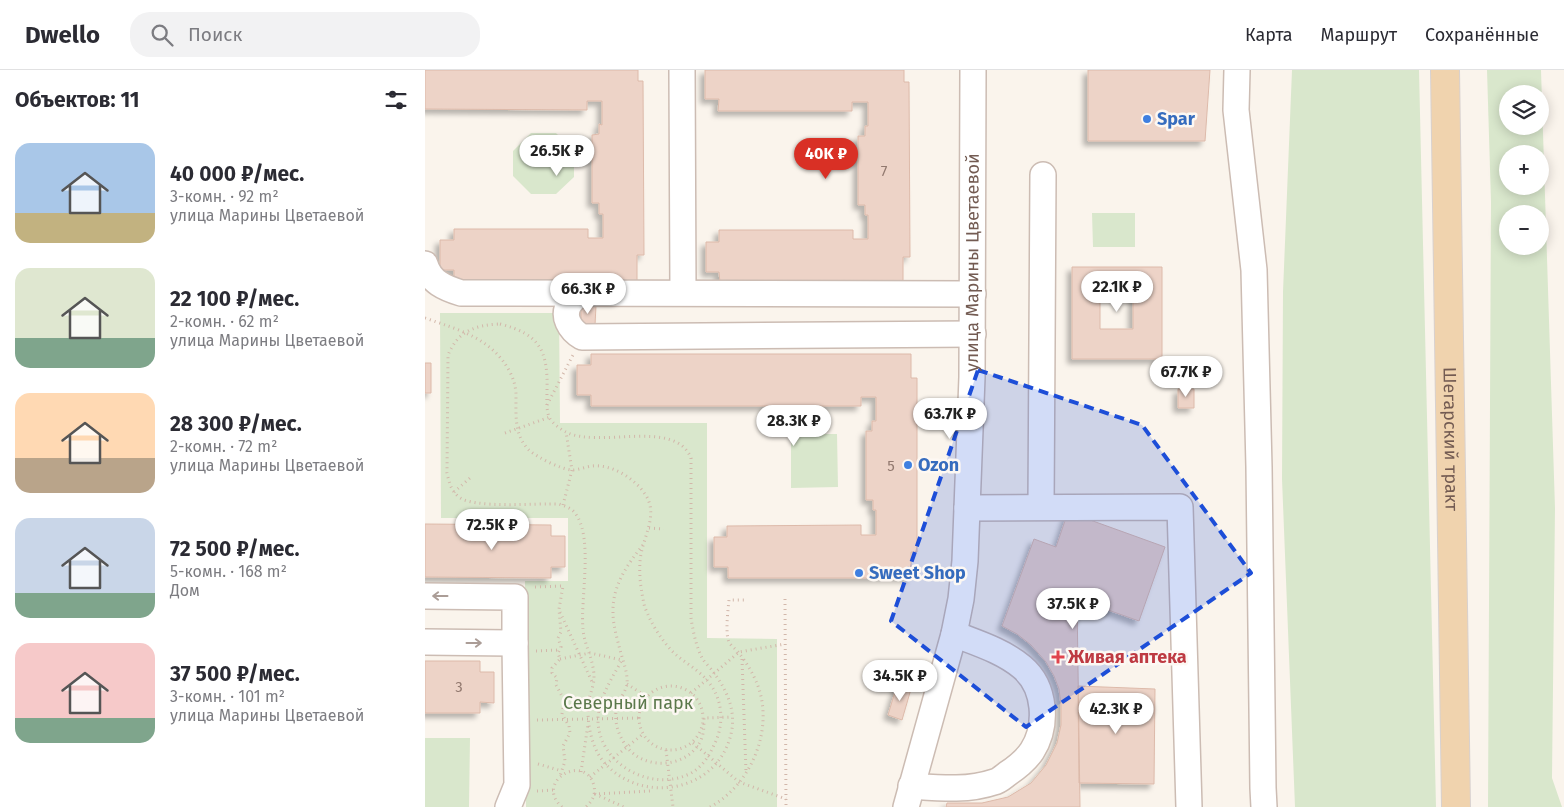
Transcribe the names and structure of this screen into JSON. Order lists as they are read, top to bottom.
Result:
{
  "streets": {
    "main road": ["Шегарский тракт"],
    "street": ["улица Марины Цветаевой"]
  },
  "parks": ["Северный парк"],
  "places": {
    "other": ["Spar", "Ozon", "Sweet Shop"],
    "health": ["Живая аптека"]
  },
  "house_numbers": ["7", "5", "3"],
  "page": {
    "header": "Dwello",
    "search": "Поиск",
    "nav": ["Карта", "Маршрут", "Сохранённые"],
    "heading": "Объектов: 11",
    "map_buttons": ["+", "−"],
    "list": [
      {
        "name": "40 000 ₽/мес.",
        "note": "3-комн. · 92 m² · улица Марины Цветаевой"
      },
      {
        "name": "22 100 ₽/мес.",
        "note": "2-комн. · 62 m² · улица Марины Цветаевой"
      },
      {
        "name": "28 300 ₽/мес.",
        "note": "2-комн. · 72 m² · улица Марины Цветаевой"
      },
      {
        "name": "72 500 ₽/мес.",
        "note": "5-комн. · 168 m² · Дом"
      },
      {
        "name": "37 500 ₽/мес.",
        "note": "3-комн. · 101 m² · улица Марины Цветаевой"
      }
    ],
    "price": [
      "26.5K ₽",
      "40K ₽",
      "22.1K ₽",
      "66.3K ₽",
      "67.7K ₽",
      "63.7K ₽",
      "28.3K ₽",
      "72.5K ₽",
      "37.5K ₽",
      "34.5K ₽",
      "42.3K ₽"
    ]
  }
}
